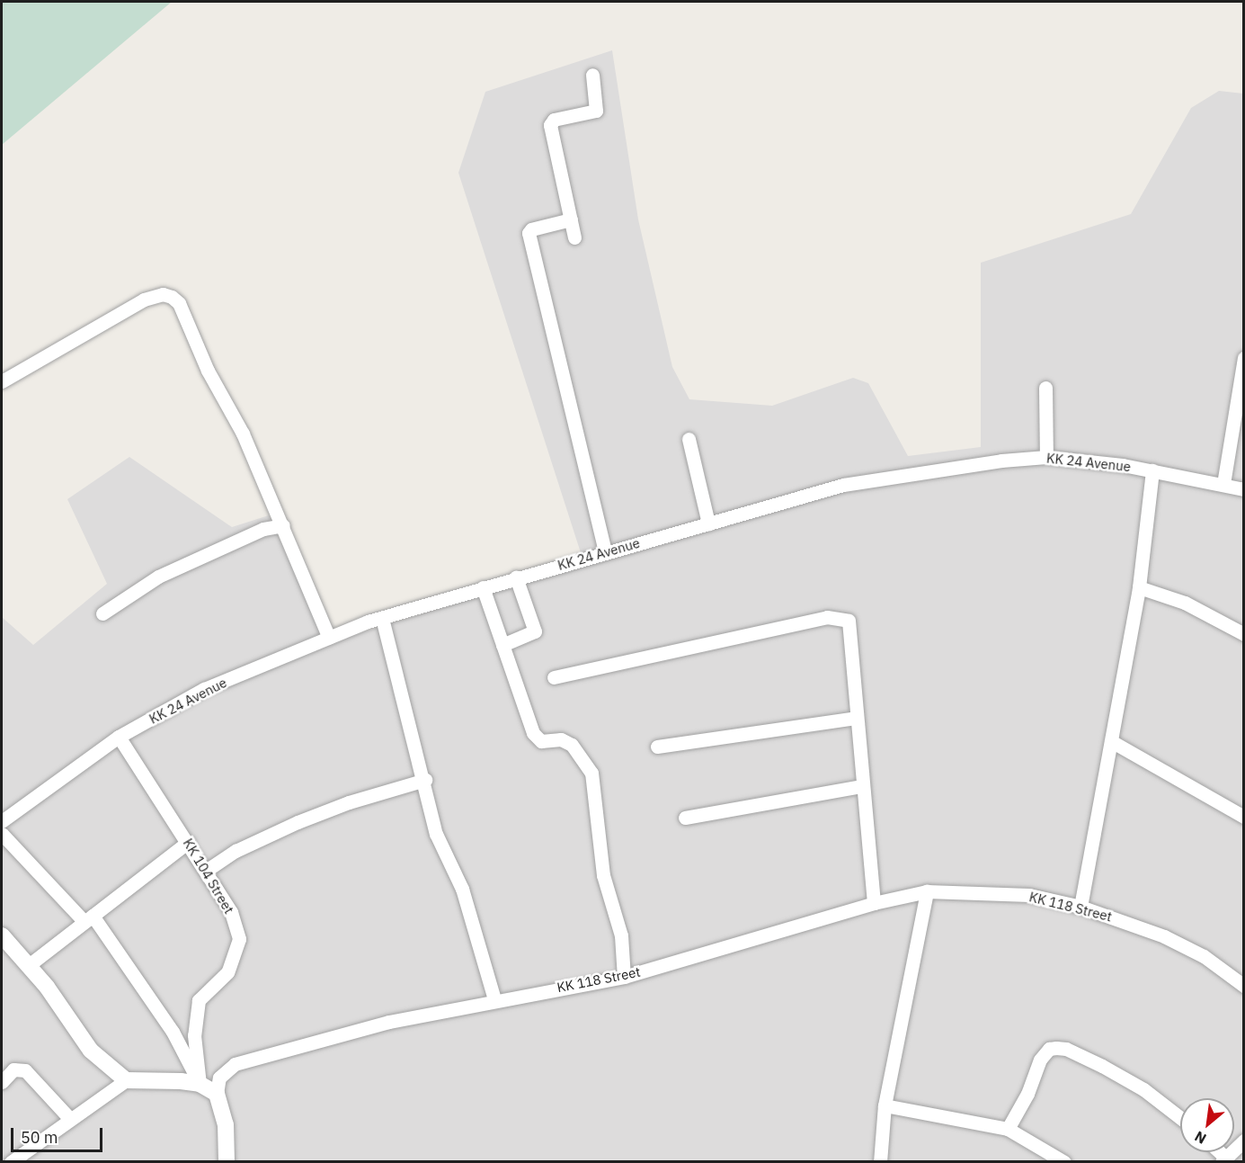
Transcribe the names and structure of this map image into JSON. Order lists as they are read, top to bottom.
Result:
{
  "streets": {
    "street": ["KK 24 Avenue", "KK 104 Street", "KK 118 Street"]
  },
  "crossings": [
    ["KK 24 Avenue", "KK 104 Street"]
  ],
  "scale_bar": "50 m",
  "north": "bottom left"
}
